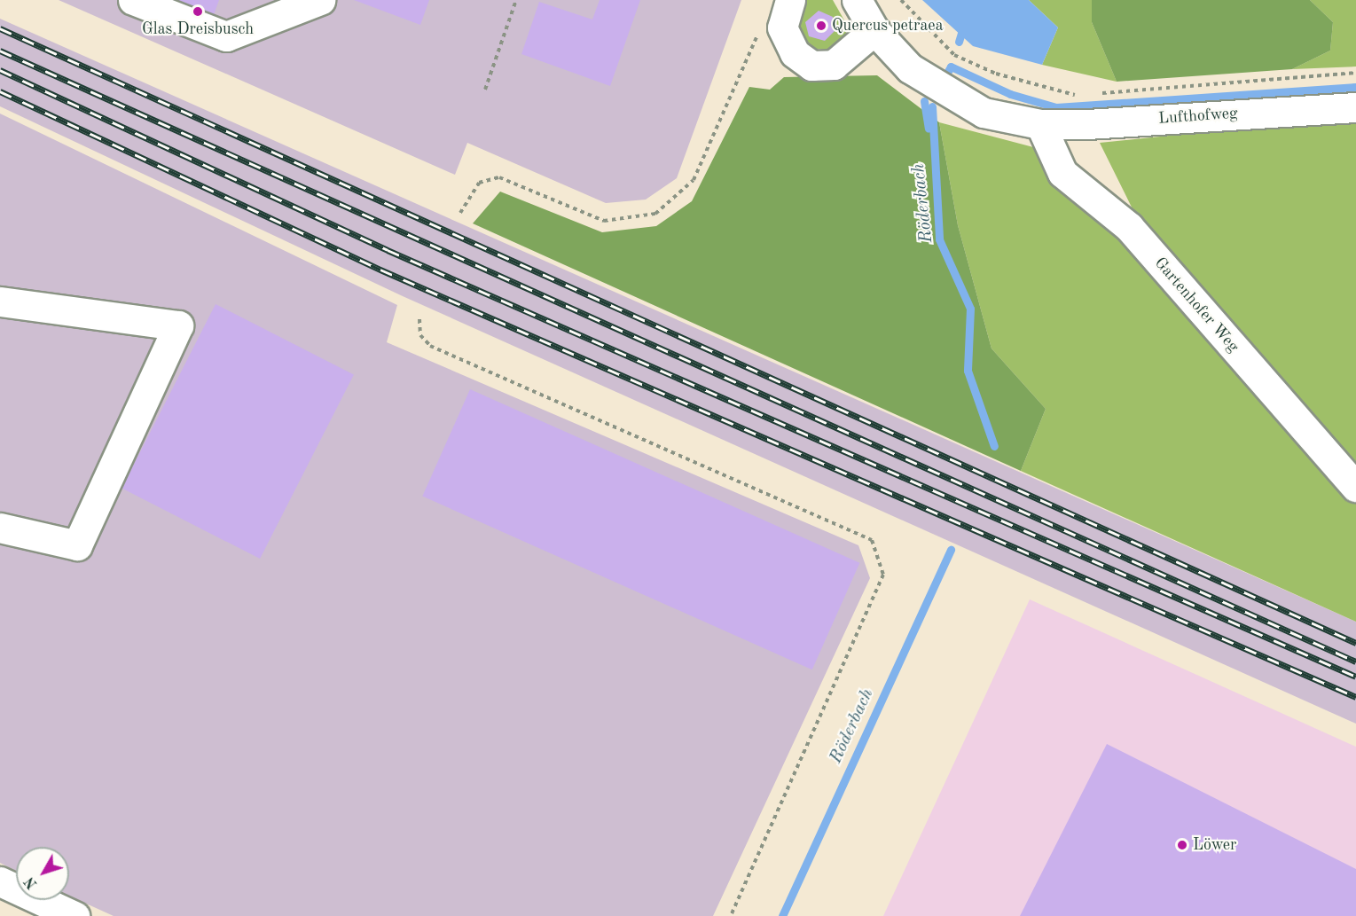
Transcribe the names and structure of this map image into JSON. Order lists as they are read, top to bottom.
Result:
{
  "streets": {
    "street": ["Lufthofweg", "Gartenhofer Weg"]
  },
  "crossings": [
    ["Lufthofweg", "Gartenhofer Weg"]
  ],
  "water": ["Röderbach"],
  "places": ["Glas Dreisbusch", "Quercus petraea", "Löwer"],
  "north": "bottom left"
}
